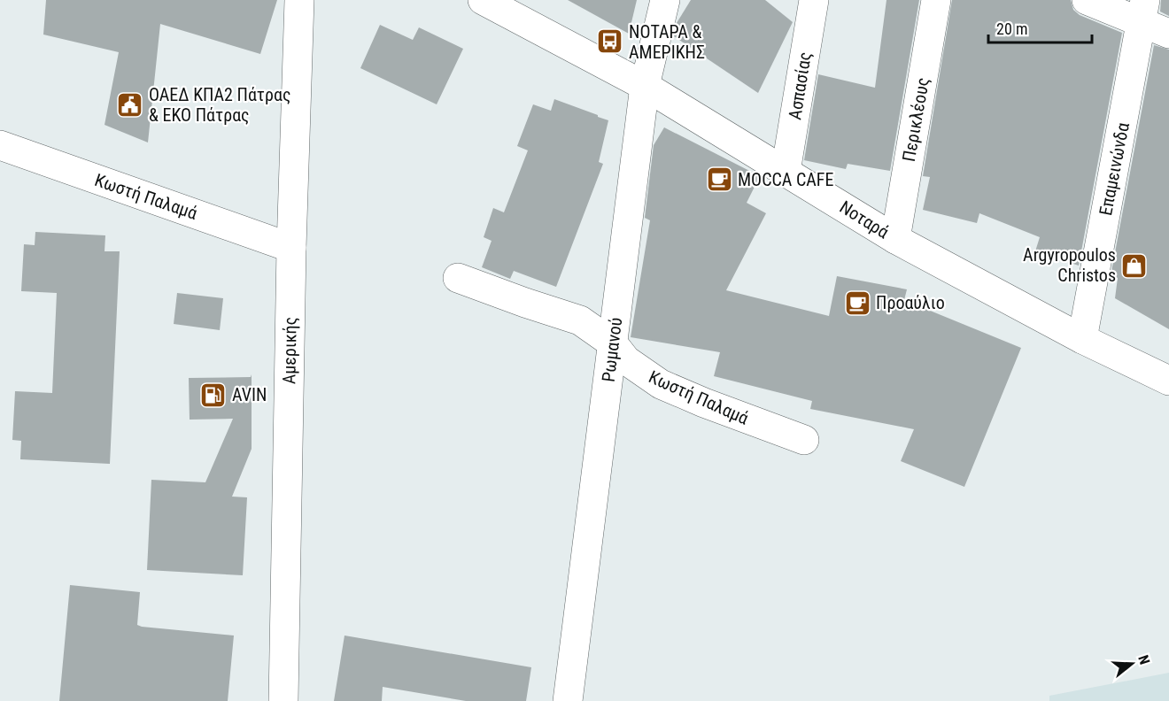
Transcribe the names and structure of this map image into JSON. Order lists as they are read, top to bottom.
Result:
{
  "streets": {
    "street": [
      "Ασπασίας",
      "Περικλέους",
      "Επαμεινώνδα",
      "Κωστή Παλαμά",
      "Νοταρά",
      "Ρωμανού",
      "Αμερικής"
    ]
  },
  "crossings": [
    ["Ασπασίας", "Νοταρά"],
    ["Περικλέους", "Νοταρά"],
    ["Επαμεινώνδα", "Νοταρά"],
    ["Κωστή Παλαμά", "Ρωμανού"],
    ["Κωστή Παλαμά", "Αμερικής"],
    ["Νοταρά", "Ρωμανού"]
  ],
  "places": {
    "bus stop": ["ΝΟΤΑΡΑ & ΑΜΕΡΙΚΗΣ"],
    "public building": ["ΟΑΕΔ ΚΠΑ2 Πάτρας & ΕΚΟ Πάτρας"],
    "cafe": ["MOCCA CAFE", "Προαύλιο"],
    "shop": ["Argyropoulos Christos"],
    "fuel station": ["AVIN"]
  },
  "scale_bar": "20 m",
  "north": "right"
}
